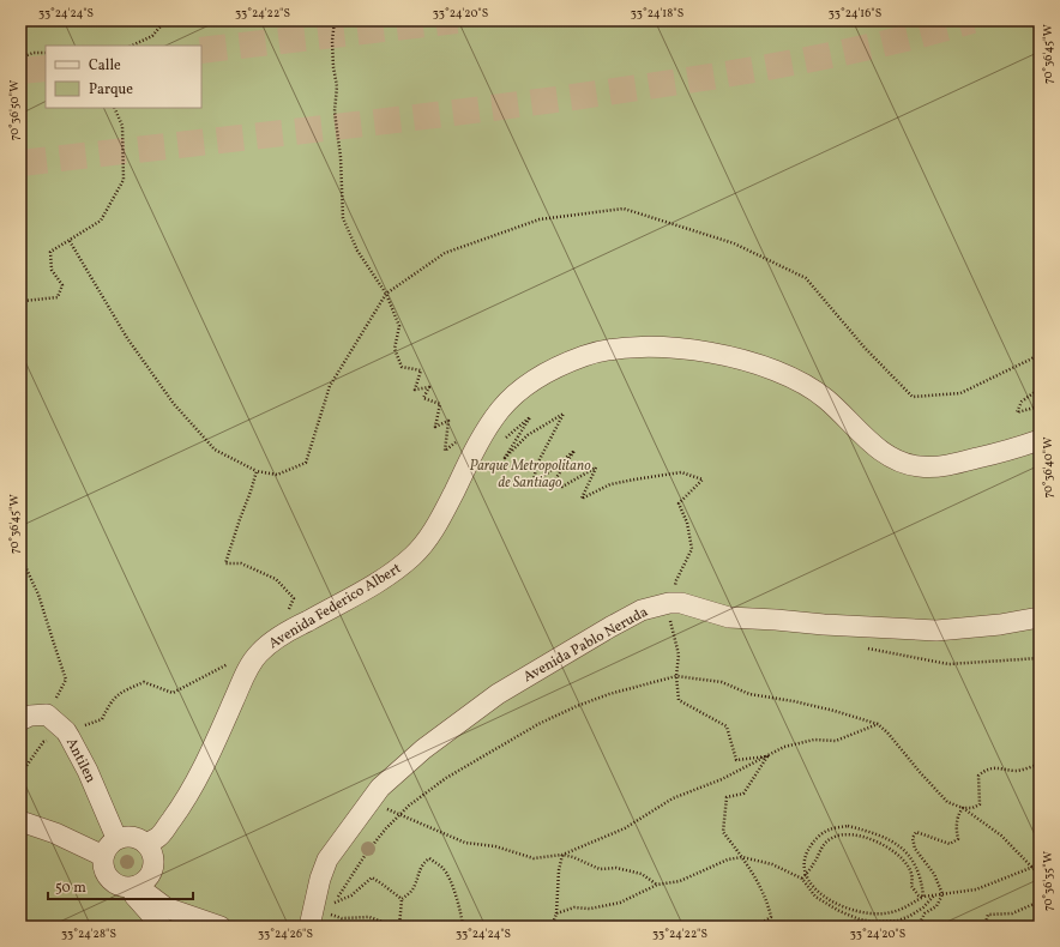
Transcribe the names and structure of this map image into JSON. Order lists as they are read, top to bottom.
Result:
{
  "streets": {
    "street": ["Avenida Federico Albert", "Avenida Pablo Neruda", "Antilen"]
  },
  "crossings": [
    ["Avenida Federico Albert", "Antilen"]
  ],
  "parks": ["Parque Metropolitano de Santiago"],
  "legend": ["Calle", "Parque"],
  "scale_bar": "50 m",
  "coordinates": [
    "33°24'24\"S",
    "33°24'22\"S",
    "33°24'20\"S",
    "33°24'18\"S",
    "33°24'16\"S",
    "70°36'45\"W",
    "70°36'50\"W",
    "70°36'40\"W",
    "70°36'35\"W",
    "33°24'28\"S",
    "33°24'26\"S"
  ]
}
